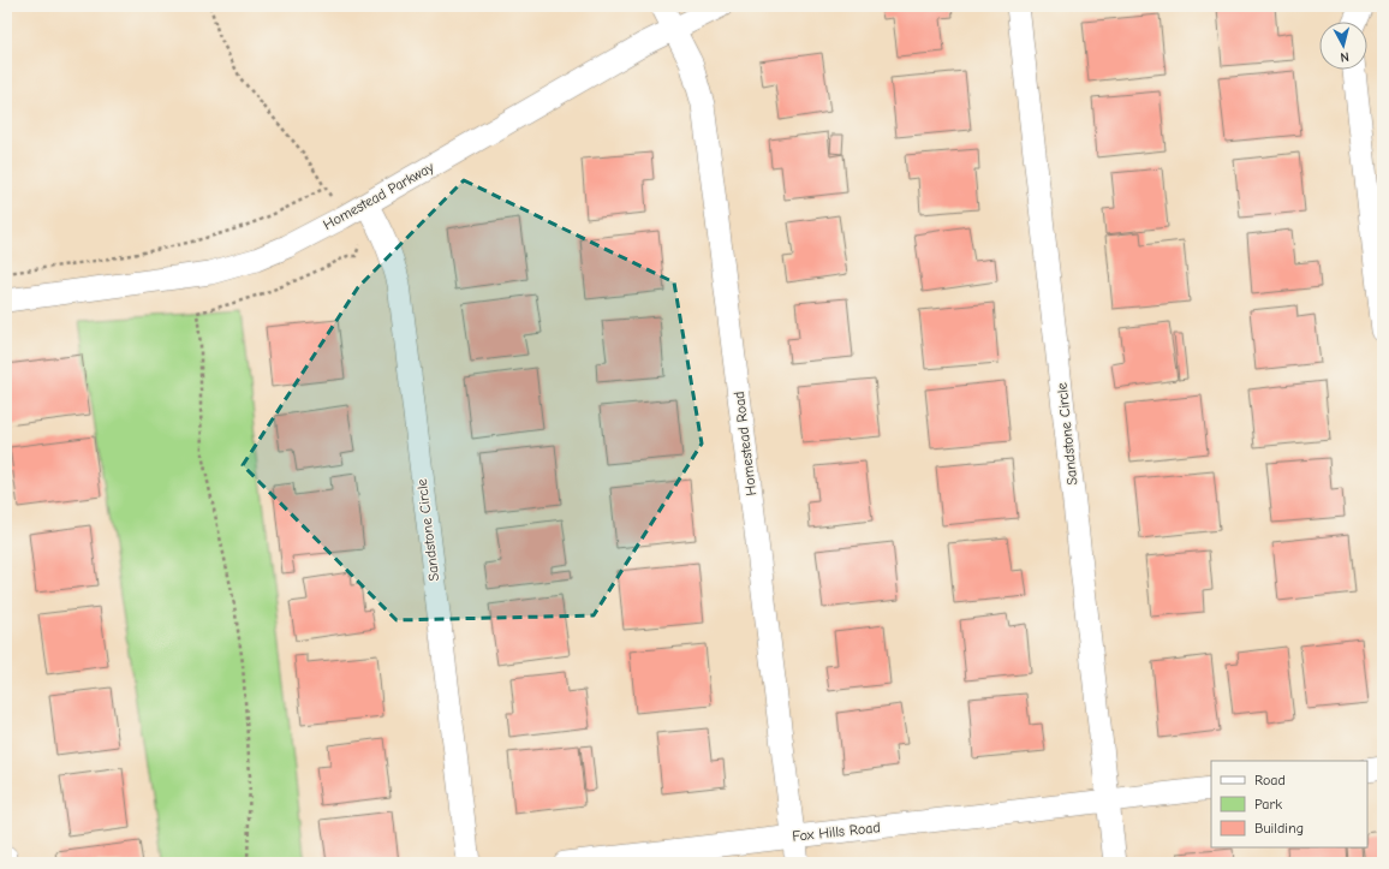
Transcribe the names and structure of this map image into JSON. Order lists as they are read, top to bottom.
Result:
{
  "streets": {
    "street": [
      "Homestead Parkway",
      "Sandstone Circle",
      "Homestead Road",
      "Fox Hills Road"
    ]
  },
  "crossings": [
    ["Homestead Parkway", "Sandstone Circle"],
    ["Homestead Parkway", "Homestead Road"],
    ["Sandstone Circle", "Fox Hills Road"],
    ["Homestead Road", "Fox Hills Road"]
  ],
  "legend": ["Road", "Park", "Building"],
  "north": "bottom"
}
